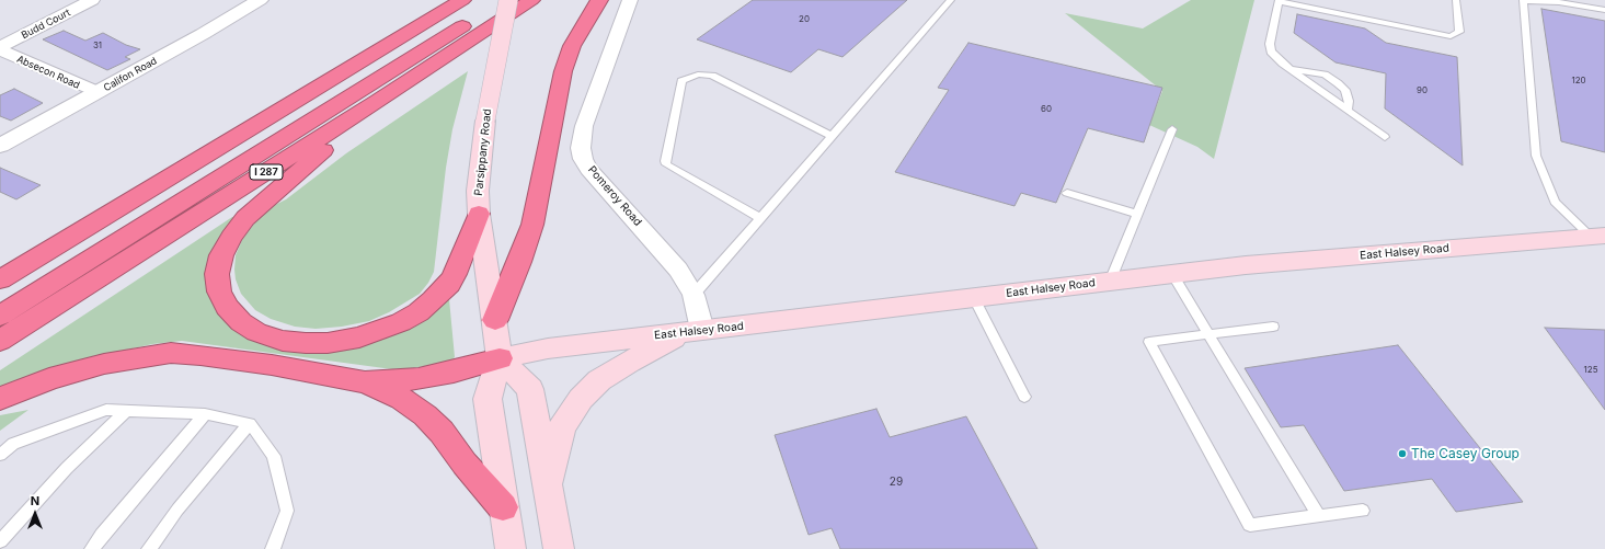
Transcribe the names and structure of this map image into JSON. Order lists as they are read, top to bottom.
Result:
{
  "streets": {
    "highway": ["I 287"],
    "main road": ["Parsippany Road", "East Halsey Road"],
    "street": [
      "Budd Court",
      "Absecon Road",
      "Califon Road",
      "Pomeroy Road"
    ]
  },
  "crossings": [
    ["Absecon Road", "Califon Road"],
    ["Parsippany Road", "East Halsey Road"],
    ["Pomeroy Road", "East Halsey Road"]
  ],
  "places": ["The Casey Group"],
  "house_numbers": [
    "20",
    "31",
    "120",
    "90",
    "60",
    "125",
    "29"
  ],
  "north": "top"
}
